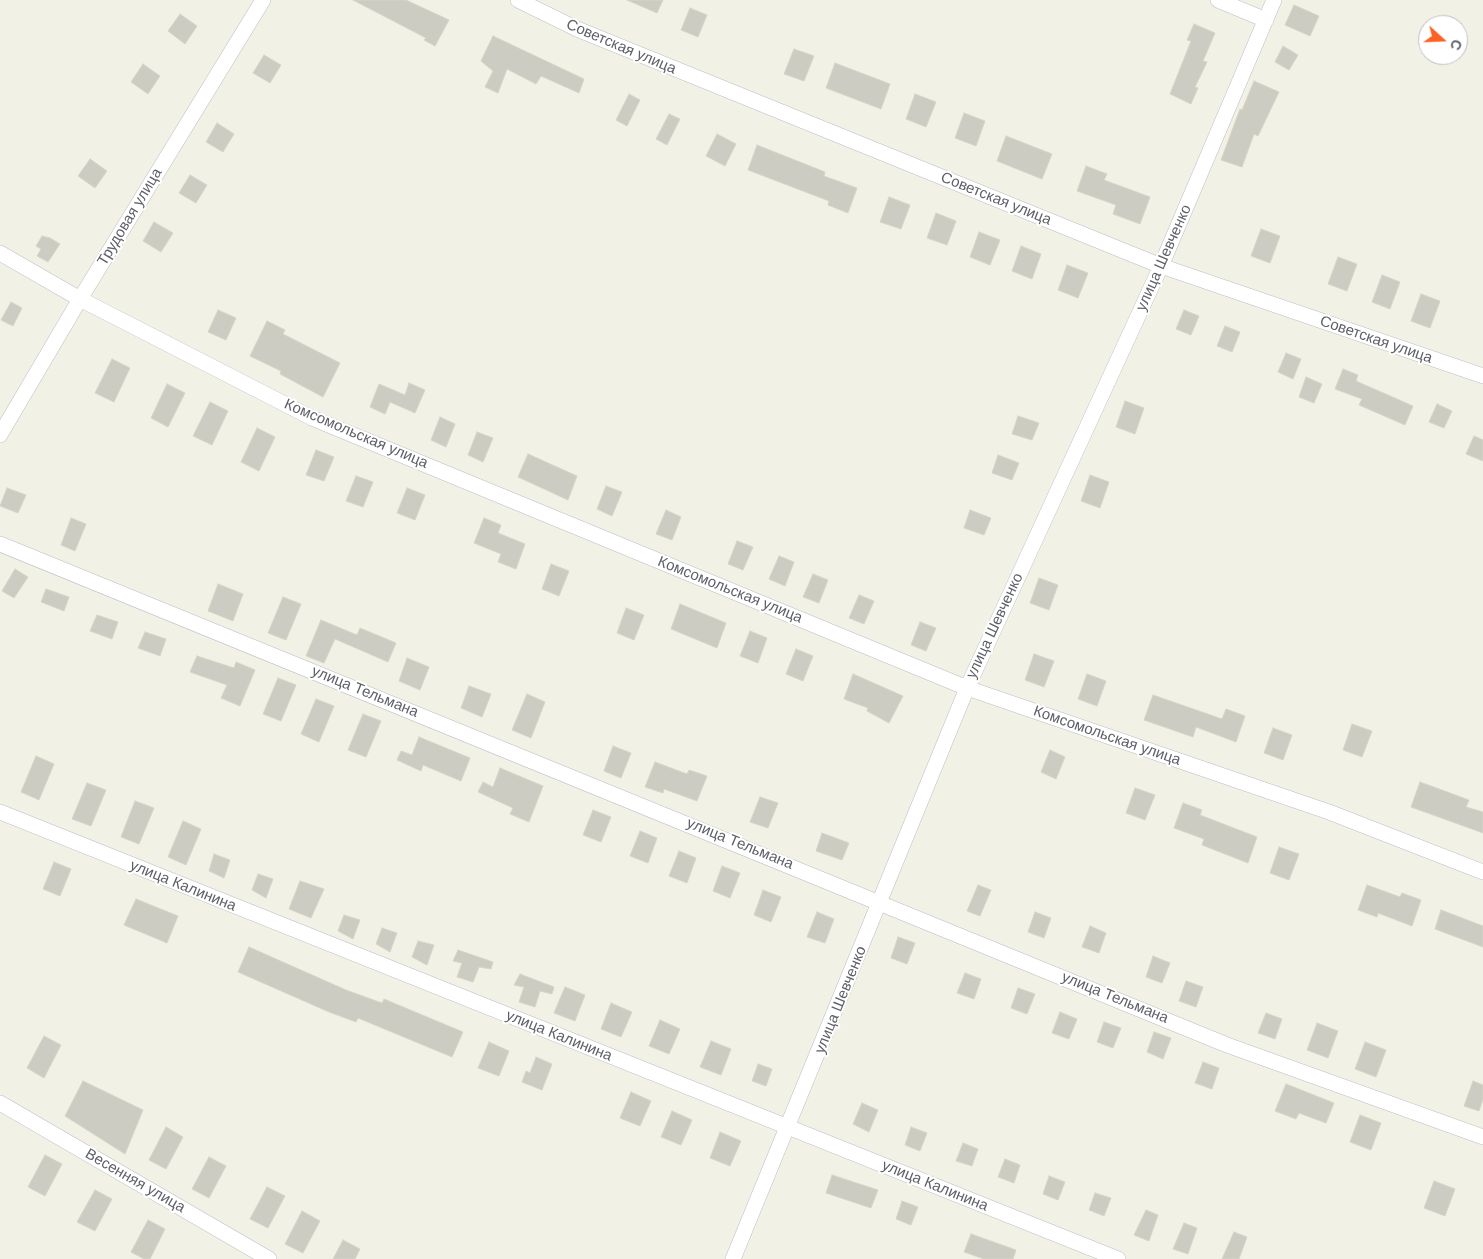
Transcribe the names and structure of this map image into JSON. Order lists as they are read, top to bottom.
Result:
{
  "streets": {
    "street": [
      "Советская улица",
      "Трудовая улица",
      "улица Шевченко",
      "Комсомольская улица",
      "улица Тельмана",
      "улица Калинина",
      "Весенняя улица"
    ]
  },
  "crossings": [
    ["Советская улица", "улица Шевченко"],
    ["Трудовая улица", "Комсомольская улица"],
    ["улица Шевченко", "Комсомольская улица"],
    ["улица Шевченко", "улица Тельмана"],
    ["улица Шевченко", "улица Калинина"]
  ],
  "north": "right"
}
